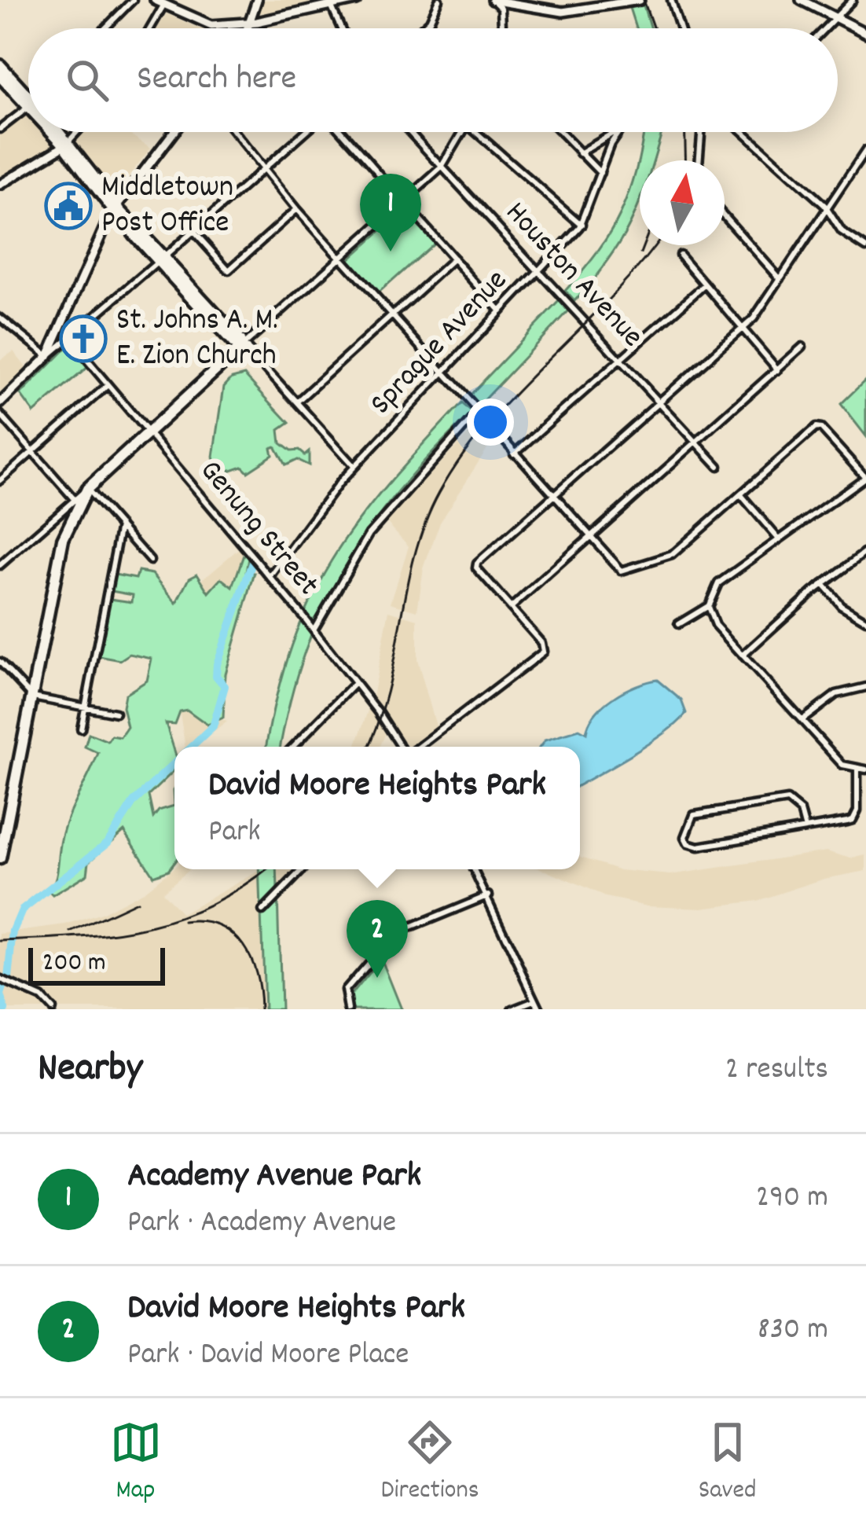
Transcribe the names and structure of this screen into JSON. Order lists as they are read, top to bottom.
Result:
{
  "streets": {
    "street": ["Houston Avenue", "Sprague Avenue", "Genung Street"]
  },
  "crossings": [
    ["Houston Avenue", "Sprague Avenue"],
    ["Sprague Avenue", "Genung Street"]
  ],
  "places": {
    "public building": ["Middletown Post Office"],
    "church": ["St. Johns A. M. E. Zion Church"]
  },
  "scale_bar": "200 m",
  "north": "top",
  "page": {
    "search": "Search here",
    "pins": ["1", "2"],
    "popup": ["David Moore Heights Park", "Park"],
    "scale": "200 m",
    "heading": ["Nearby", "2 results"],
    "list": [
      {
        "mark": "1",
        "name": "Academy Avenue Park",
        "note": "Park · Academy Avenue",
        "value": "290 m"
      },
      {
        "mark": "2",
        "name": "David Moore Heights Park",
        "note": "Park · David Moore Place",
        "value": "830 m"
      }
    ],
    "nav": ["Map", "Directions", "Saved"]
  }
}
